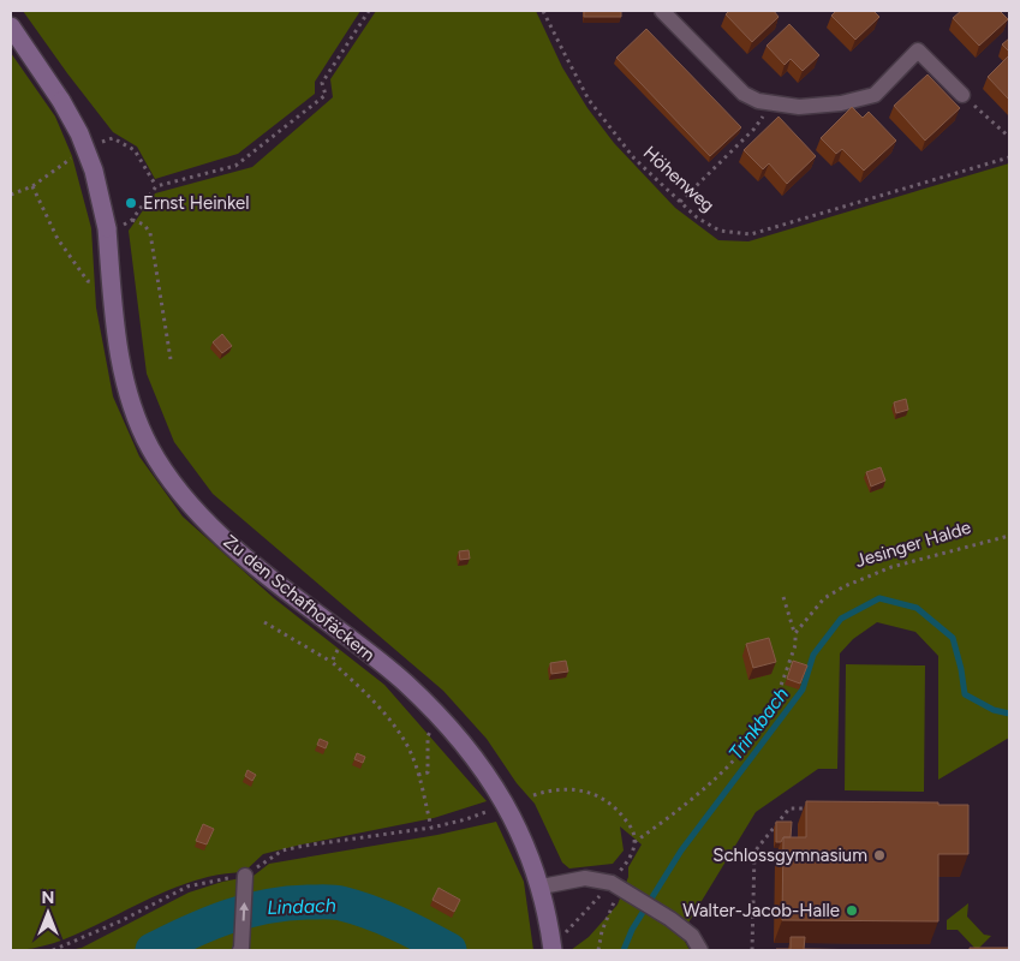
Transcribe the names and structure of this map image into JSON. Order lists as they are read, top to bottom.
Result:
{
  "streets": {
    "street": ["Zu den Schafhofäckern"],
    "path": ["Höhenweg", "Jesinger Halde"]
  },
  "water": ["Trinkbach", "Lindach"],
  "places": ["Ernst Heinkel", "Schlossgymnasium", "Walter-Jacob-Halle"],
  "north": "top"
}
